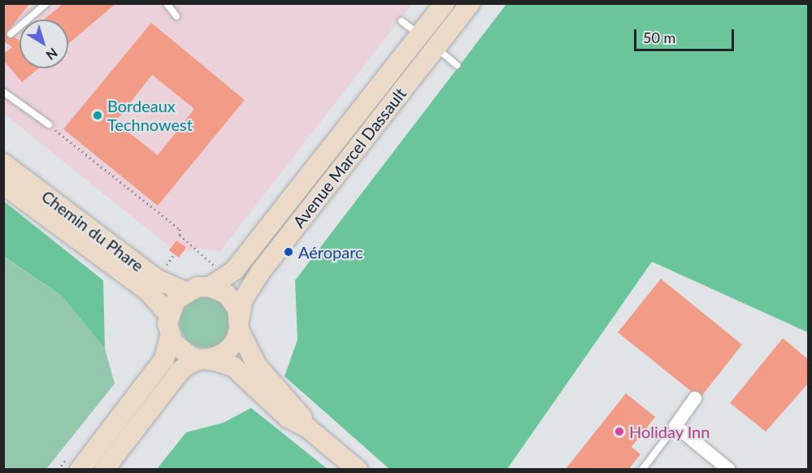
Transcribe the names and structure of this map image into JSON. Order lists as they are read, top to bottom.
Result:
{
  "streets": {
    "main road": ["Avenue Marcel Dassault", "Chemin du Phare"]
  },
  "crossings": [
    ["Avenue Marcel Dassault", "Chemin du Phare"]
  ],
  "places": ["Bordeaux Technowest", "Aéroparc", "Holiday Inn"],
  "scale_bar": "50 m",
  "north": "bottom right"
}
